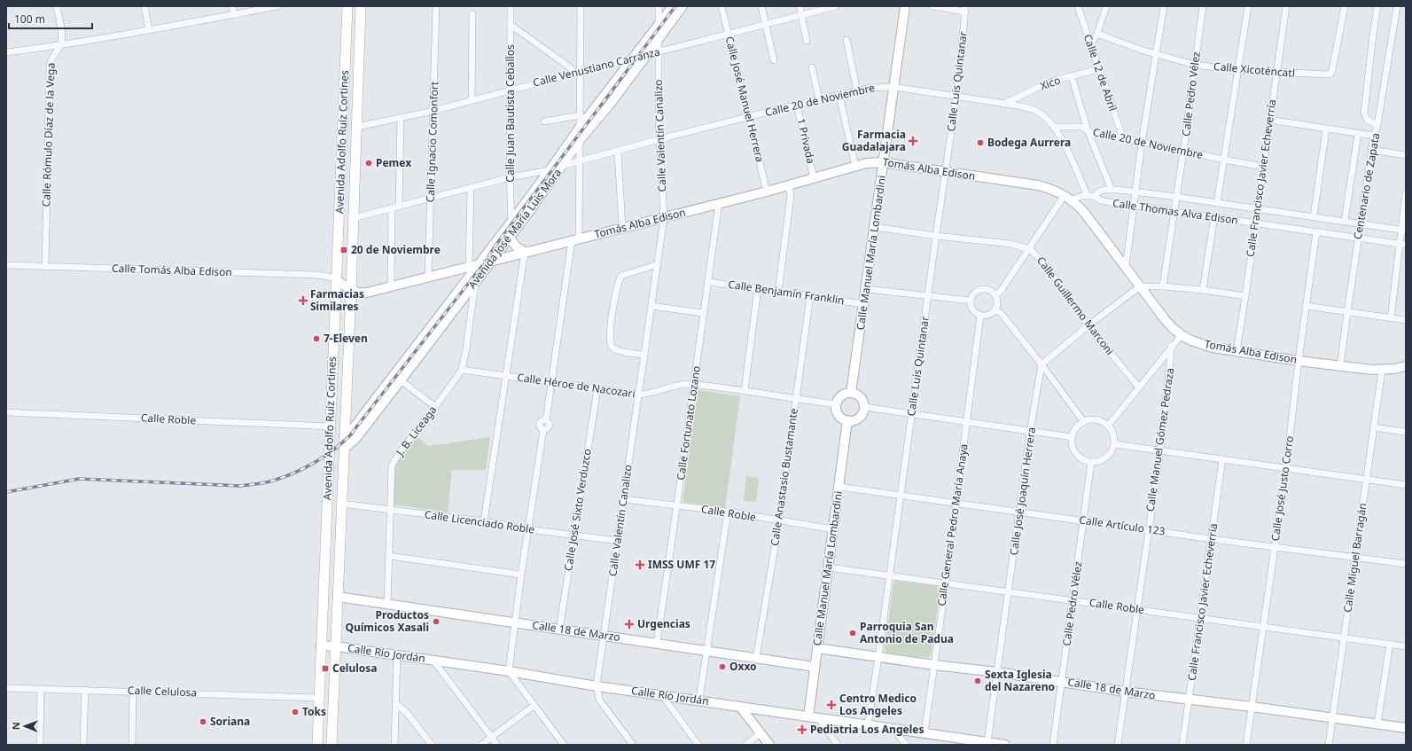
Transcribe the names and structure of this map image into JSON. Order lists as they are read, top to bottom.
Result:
{
  "streets": {
    "main road": ["Avenida Adolfo Ruíz Cortines"],
    "street": [
      "Calle Venustiano Carranza",
      "Calle Xicoténcatl",
      "Calle 12 de Abril",
      "Calle Luis Quintanar",
      "Xico",
      "Calle Pedro Vélez",
      "Calle José Manuel Herrera",
      "Calle 20 de Noviembre",
      "Calle Juan Bautista Ceballos",
      "Calle Rómulo Díaz de la Vega",
      "Calle Valentín Canalizo",
      "1 Privada",
      "Calle Ignacio Comonfort",
      "Tomás Alba Edison",
      "Calle Francisco Javier Echeverría",
      "Centenario de Zapata",
      "Calle Thomas Alva Edison",
      "Avenida José María Luis Mora",
      "Calle Manuel María Lombardini",
      "Calle Tomás Alba Edison",
      "Calle Benjamín Franklin",
      "Calle Guillermo Marconi",
      "Calle Héroe de Nacozari",
      "Calle Roble",
      "Calle Fortunato Lozano",
      "J. B. Liceaga",
      "Calle Manuel Gómez Pedraza",
      "Calle Anastasio Bustamante",
      "Calle José Justo Corro",
      "Calle José Joaquín Herrera",
      "Calle José Sixto Verduzco",
      "Calle Licenciado Roble",
      "Calle General Pedro María Anaya",
      "Calle Artículo 123",
      "Calle Miguel Barragán",
      "Calle 18 de Marzo",
      "Calle Río Jordán",
      "Calle Celulosa"
    ]
  },
  "crossings": [
    ["Calle Venustiano Carranza", "Calle José Manuel Herrera"],
    ["Calle Venustiano Carranza", "Calle Juan Bautista Ceballos"],
    ["Calle Venustiano Carranza", "Calle Valentín Canalizo"],
    ["Calle Venustiano Carranza", "Avenida Adolfo Ruíz Cortines"],
    ["Calle Venustiano Carranza", "Calle Ignacio Comonfort"],
    ["Calle Venustiano Carranza", "Avenida José María Luis Mora"],
    ["Calle Xicoténcatl", "Calle Pedro Vélez"],
    ["Calle Xicoténcatl", "Calle Francisco Javier Echeverría"],
    ["Calle 12 de Abril", "Xico"],
    ["Calle 12 de Abril", "Calle 20 de Noviembre"],
    ["Calle Luis Quintanar", "Calle 20 de Noviembre"],
    ["Calle Luis Quintanar", "Tomás Alba Edison"],
    ["Calle Luis Quintanar", "Calle Guillermo Marconi"],
    ["Calle Luis Quintanar", "Calle Roble"],
    ["Calle Luis Quintanar", "Calle Artículo 123"],
    ["Calle Luis Quintanar", "Calle 18 de Marzo"],
    ["Calle Luis Quintanar", "Calle Río Jordán"],
    ["Xico", "Calle 20 de Noviembre"],
    ["Calle Pedro Vélez", "Calle 20 de Noviembre"],
    ["Calle Pedro Vélez", "Calle Thomas Alva Edison"],
    ["Calle Pedro Vélez", "Calle Roble"],
    ["Calle Pedro Vélez", "Calle Artículo 123"],
    ["Calle Pedro Vélez", "Calle 18 de Marzo"],
    ["Calle José Manuel Herrera", "Calle 20 de Noviembre"],
    ["Calle José Manuel Herrera", "Tomás Alba Edison"],
    ["Calle 20 de Noviembre", "Calle Valentín Canalizo"],
    ["Calle 20 de Noviembre", "1 Privada"],
    ["Calle 20 de Noviembre", "Calle Francisco Javier Echeverría"],
    ["Calle 20 de Noviembre", "Avenida José María Luis Mora"],
    ["Calle 20 de Noviembre", "Calle Manuel María Lombardini"],
    ["Calle Juan Bautista Ceballos", "Avenida José María Luis Mora"],
    ["Calle Rómulo Díaz de la Vega", "Calle Tomás Alba Edison"],
    ["Calle Valentín Canalizo", "Tomás Alba Edison"],
    ["Calle Valentín Canalizo", "Avenida José María Luis Mora"],
    ["Calle Valentín Canalizo", "Calle Héroe de Nacozari"],
    ["Calle Valentín Canalizo", "Calle Roble"],
    ["Calle Valentín Canalizo", "Calle Licenciado Roble"],
    ["Calle Valentín Canalizo", "Calle 18 de Marzo"],
    ["Calle Valentín Canalizo", "Calle Río Jordán"],
    ["1 Privada", "Tomás Alba Edison"],
    ["Avenida Adolfo Ruíz Cortines", "Tomás Alba Edison"],
    ["Avenida Adolfo Ruíz Cortines", "Avenida José María Luis Mora"],
    ["Avenida Adolfo Ruíz Cortines", "Calle Tomás Alba Edison"],
    ["Avenida Adolfo Ruíz Cortines", "Calle Roble"],
    ["Avenida Adolfo Ruíz Cortines", "Calle Licenciado Roble"],
    ["Avenida Adolfo Ruíz Cortines", "Calle 18 de Marzo"],
    ["Avenida Adolfo Ruíz Cortines", "Calle Río Jordán"],
    ["Avenida Adolfo Ruíz Cortines", "Calle Celulosa"],
    ["Calle Ignacio Comonfort", "Tomás Alba Edison"],
    ["Tomás Alba Edison", "Calle Francisco Javier Echeverría"],
    ["Tomás Alba Edison", "Centenario de Zapata"],
    ["Tomás Alba Edison", "Calle Thomas Alva Edison"],
    ["Tomás Alba Edison", "Avenida José María Luis Mora"],
    ["Tomás Alba Edison", "Calle Manuel María Lombardini"],
    ["Tomás Alba Edison", "Calle Fortunato Lozano"],
    ["Tomás Alba Edison", "J. B. Liceaga"],
    ["Tomás Alba Edison", "Calle José Justo Corro"],
    ["Tomás Alba Edison", "Calle Miguel Barragán"],
    ["Calle Francisco Javier Echeverría", "Calle Thomas Alva Edison"],
    ["Calle Francisco Javier Echeverría", "Calle Roble"],
    ["Calle Francisco Javier Echeverría", "Calle Artículo 123"],
    ["Calle Francisco Javier Echeverría", "Calle 18 de Marzo"],
    ["Centenario de Zapata", "Calle Thomas Alva Edison"],
    ["Calle Thomas Alva Edison", "Calle José Justo Corro"],
    ["Avenida José María Luis Mora", "J. B. Liceaga"],
    ["Calle Manuel María Lombardini", "Calle Benjamín Franklin"],
    ["Calle Manuel María Lombardini", "Calle Guillermo Marconi"],
    ["Calle Manuel María Lombardini", "Calle Héroe de Nacozari"],
    ["Calle Manuel María Lombardini", "Calle Roble"],
    ["Calle Manuel María Lombardini", "Calle Artículo 123"],
    ["Calle Manuel María Lombardini", "Calle 18 de Marzo"],
    ["Calle Manuel María Lombardini", "Calle Río Jordán"],
    ["Calle Benjamín Franklin", "Calle Fortunato Lozano"],
    ["Calle Benjamín Franklin", "Calle Anastasio Bustamante"],
    ["Calle Héroe de Nacozari", "Calle Fortunato Lozano"],
    ["Calle Héroe de Nacozari", "J. B. Liceaga"],
    ["Calle Héroe de Nacozari", "Calle Anastasio Bustamante"],
    ["Calle Héroe de Nacozari", "Calle José Sixto Verduzco"],
    ["Calle Roble", "Calle Fortunato Lozano"],
    ["Calle Roble", "Calle Manuel Gómez Pedraza"],
    ["Calle Roble", "Calle Anastasio Bustamante"],
    ["Calle Roble", "Calle José Justo Corro"],
    ["Calle Roble", "Calle José Joaquín Herrera"],
    ["Calle Roble", "Calle General Pedro María Anaya"],
    ["Calle Roble", "Calle Miguel Barragán"],
    ["Calle Fortunato Lozano", "Calle 18 de Marzo"],
    ["J. B. Liceaga", "Calle Licenciado Roble"],
    ["J. B. Liceaga", "Calle 18 de Marzo"],
    ["Calle Manuel Gómez Pedraza", "Calle Artículo 123"],
    ["Calle Manuel Gómez Pedraza", "Calle 18 de Marzo"],
    ["Calle Anastasio Bustamante", "Calle 18 de Marzo"],
    ["Calle José Justo Corro", "Calle Artículo 123"],
    ["Calle José Justo Corro", "Calle 18 de Marzo"],
    ["Calle José Joaquín Herrera", "Calle Artículo 123"],
    ["Calle José Joaquín Herrera", "Calle 18 de Marzo"],
    ["Calle José Joaquín Herrera", "Calle Río Jordán"],
    ["Calle José Sixto Verduzco", "Calle Licenciado Roble"],
    ["Calle José Sixto Verduzco", "Calle 18 de Marzo"],
    ["Calle General Pedro María Anaya", "Calle Artículo 123"],
    ["Calle General Pedro María Anaya", "Calle 18 de Marzo"],
    ["Calle General Pedro María Anaya", "Calle Río Jordán"],
    ["Calle Artículo 123", "Calle Miguel Barragán"],
    ["Calle Miguel Barragán", "Calle 18 de Marzo"]
  ],
  "places": {
    "health": [
      "Farmacia Guadalajara",
      "Farmacias Similares",
      "IMSS UMF 17",
      "Urgencias",
      "Centro Medico Los Angeles",
      "Pediatria Los Angeles"
    ],
    "other": [
      "Bodega Aurrera",
      "Pemex",
      "7-Eleven",
      "Productos Químicos Xasali",
      "Parroquia San Antonio de Padua",
      "Oxxo",
      "Sexta Iglesia del Nazareno",
      "Toks",
      "Soriana"
    ],
    "transit": ["20 de Noviembre", "Celulosa"]
  },
  "scale_bar": "100 m",
  "north": "left"
}
